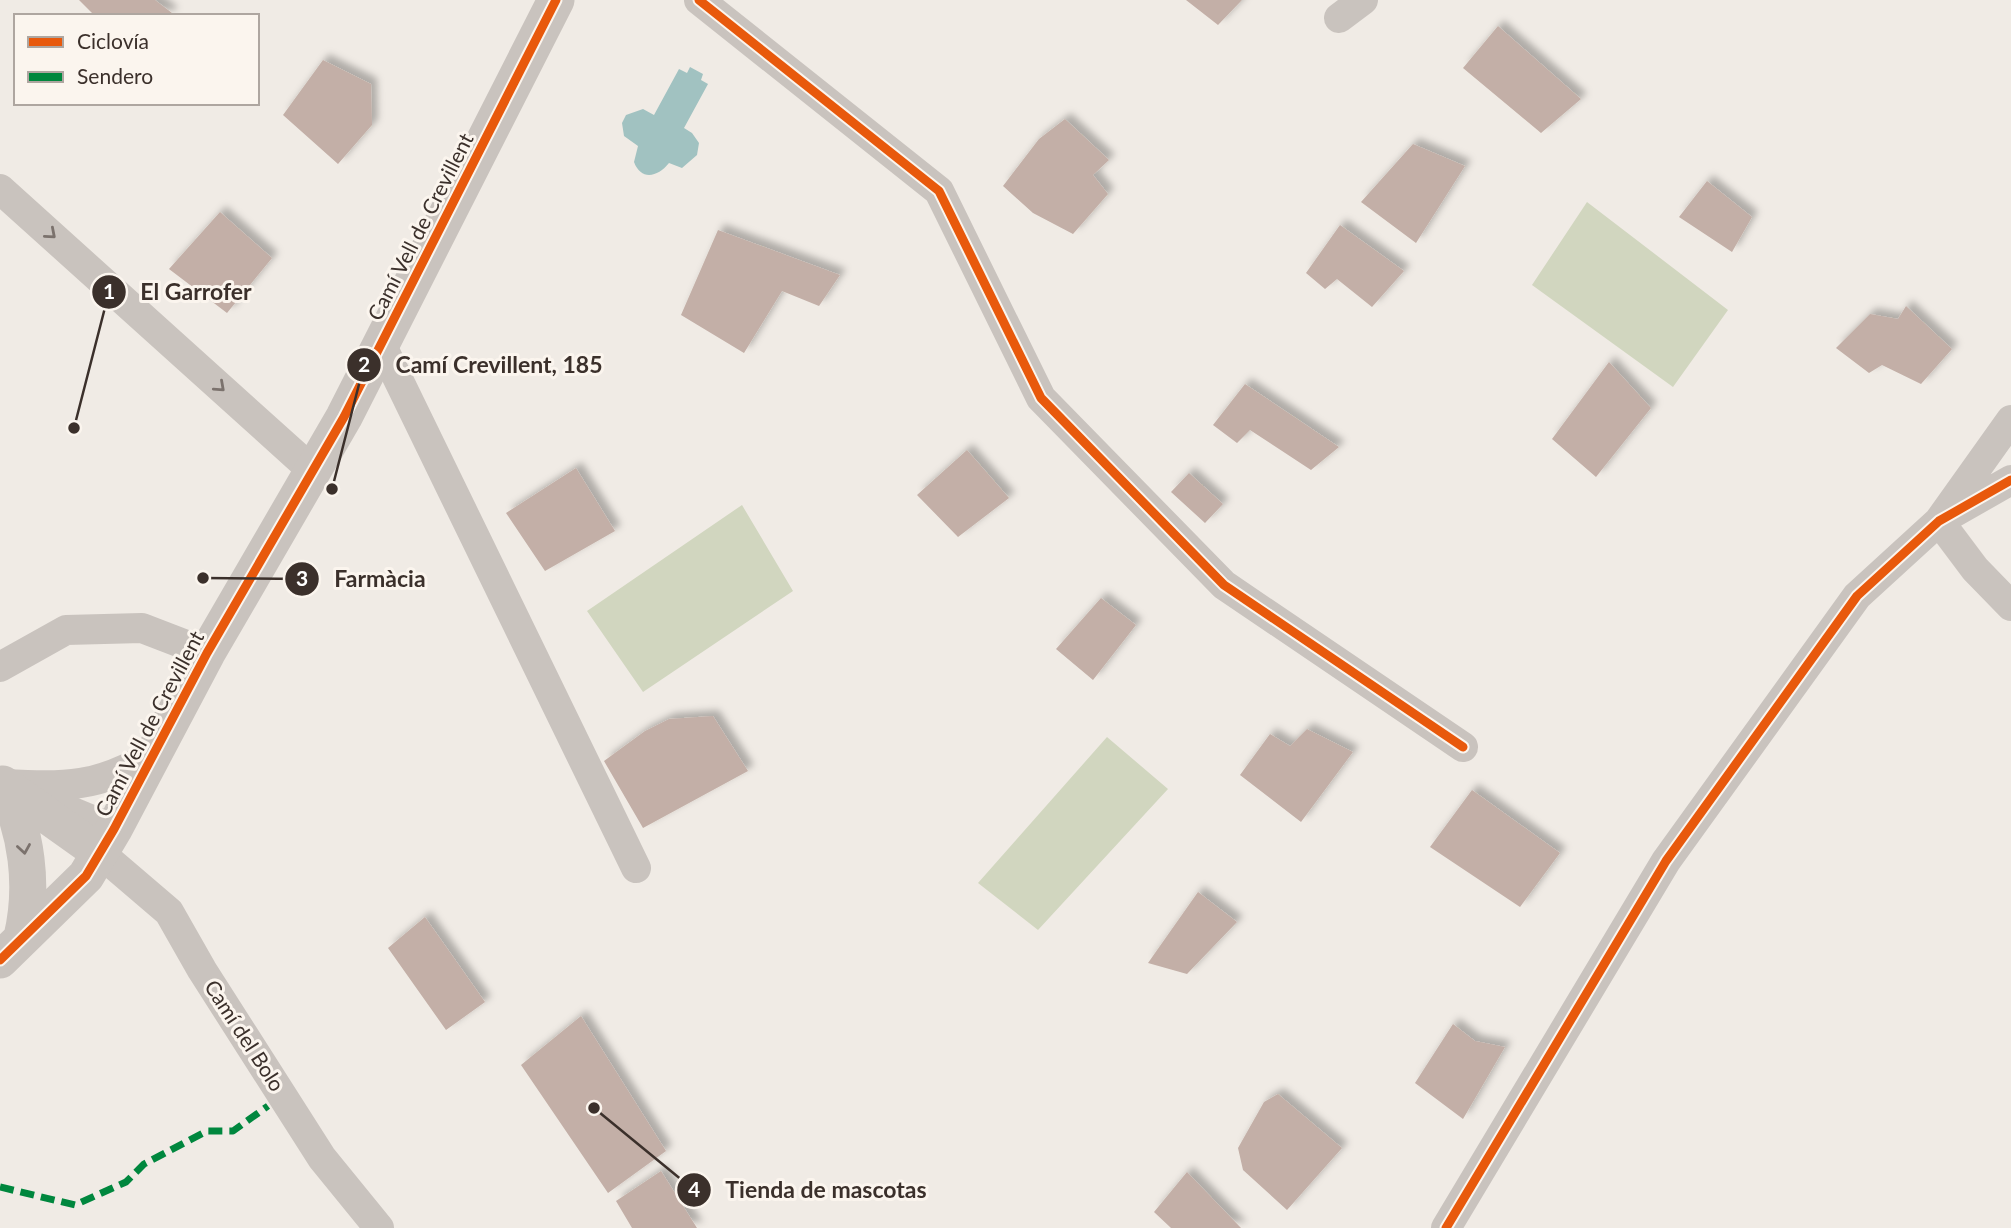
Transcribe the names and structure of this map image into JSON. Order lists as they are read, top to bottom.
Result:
{
  "streets": {
    "street": ["Camí Vell de Crevillent", "Camí del Bolo"]
  },
  "crossings": [
    ["Camí Vell de Crevillent", "Camí del Bolo"]
  ],
  "places": [
    "El Garrofer",
    "Camí Crevillent, 185",
    "Farmàcia",
    "Tienda de mascotas"
  ],
  "legend": ["Ciclovía", "Sendero"]
}
